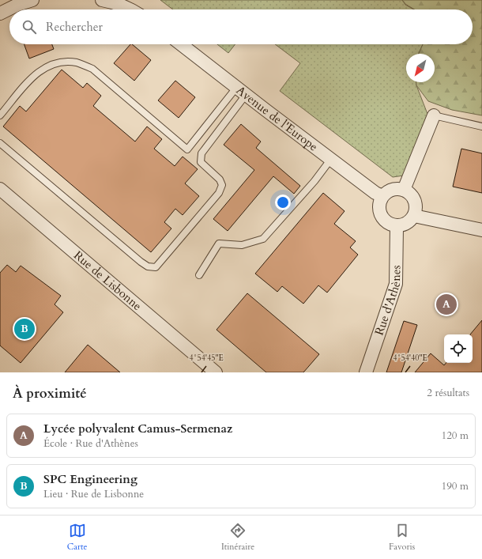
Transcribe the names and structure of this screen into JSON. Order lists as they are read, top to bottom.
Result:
{
  "streets": {
    "street": ["Avenue de l'Europe", "Rue de Lisbonne", "Rue d'Athènes"]
  },
  "crossings": [
    ["Avenue de l'Europe", "Rue d'Athènes"]
  ],
  "north": "bottom left",
  "page": {
    "search": "Rechercher",
    "pins": ["A", "B"],
    "heading": ["À proximité", "2 résultats"],
    "list": [
      {
        "mark": "A",
        "name": "Lycée polyvalent Camus-Sermenaz",
        "note": "École · Rue d'Athènes",
        "value": "120 m"
      },
      {
        "mark": "B",
        "name": "SPC Engineering",
        "note": "Lieu · Rue de Lisbonne",
        "value": "190 m"
      }
    ],
    "nav": ["Carte", "Itinéraire", "Favoris"]
  },
  "coordinates": ["4°54'45\"E", "4°54'40\"E"]
}
